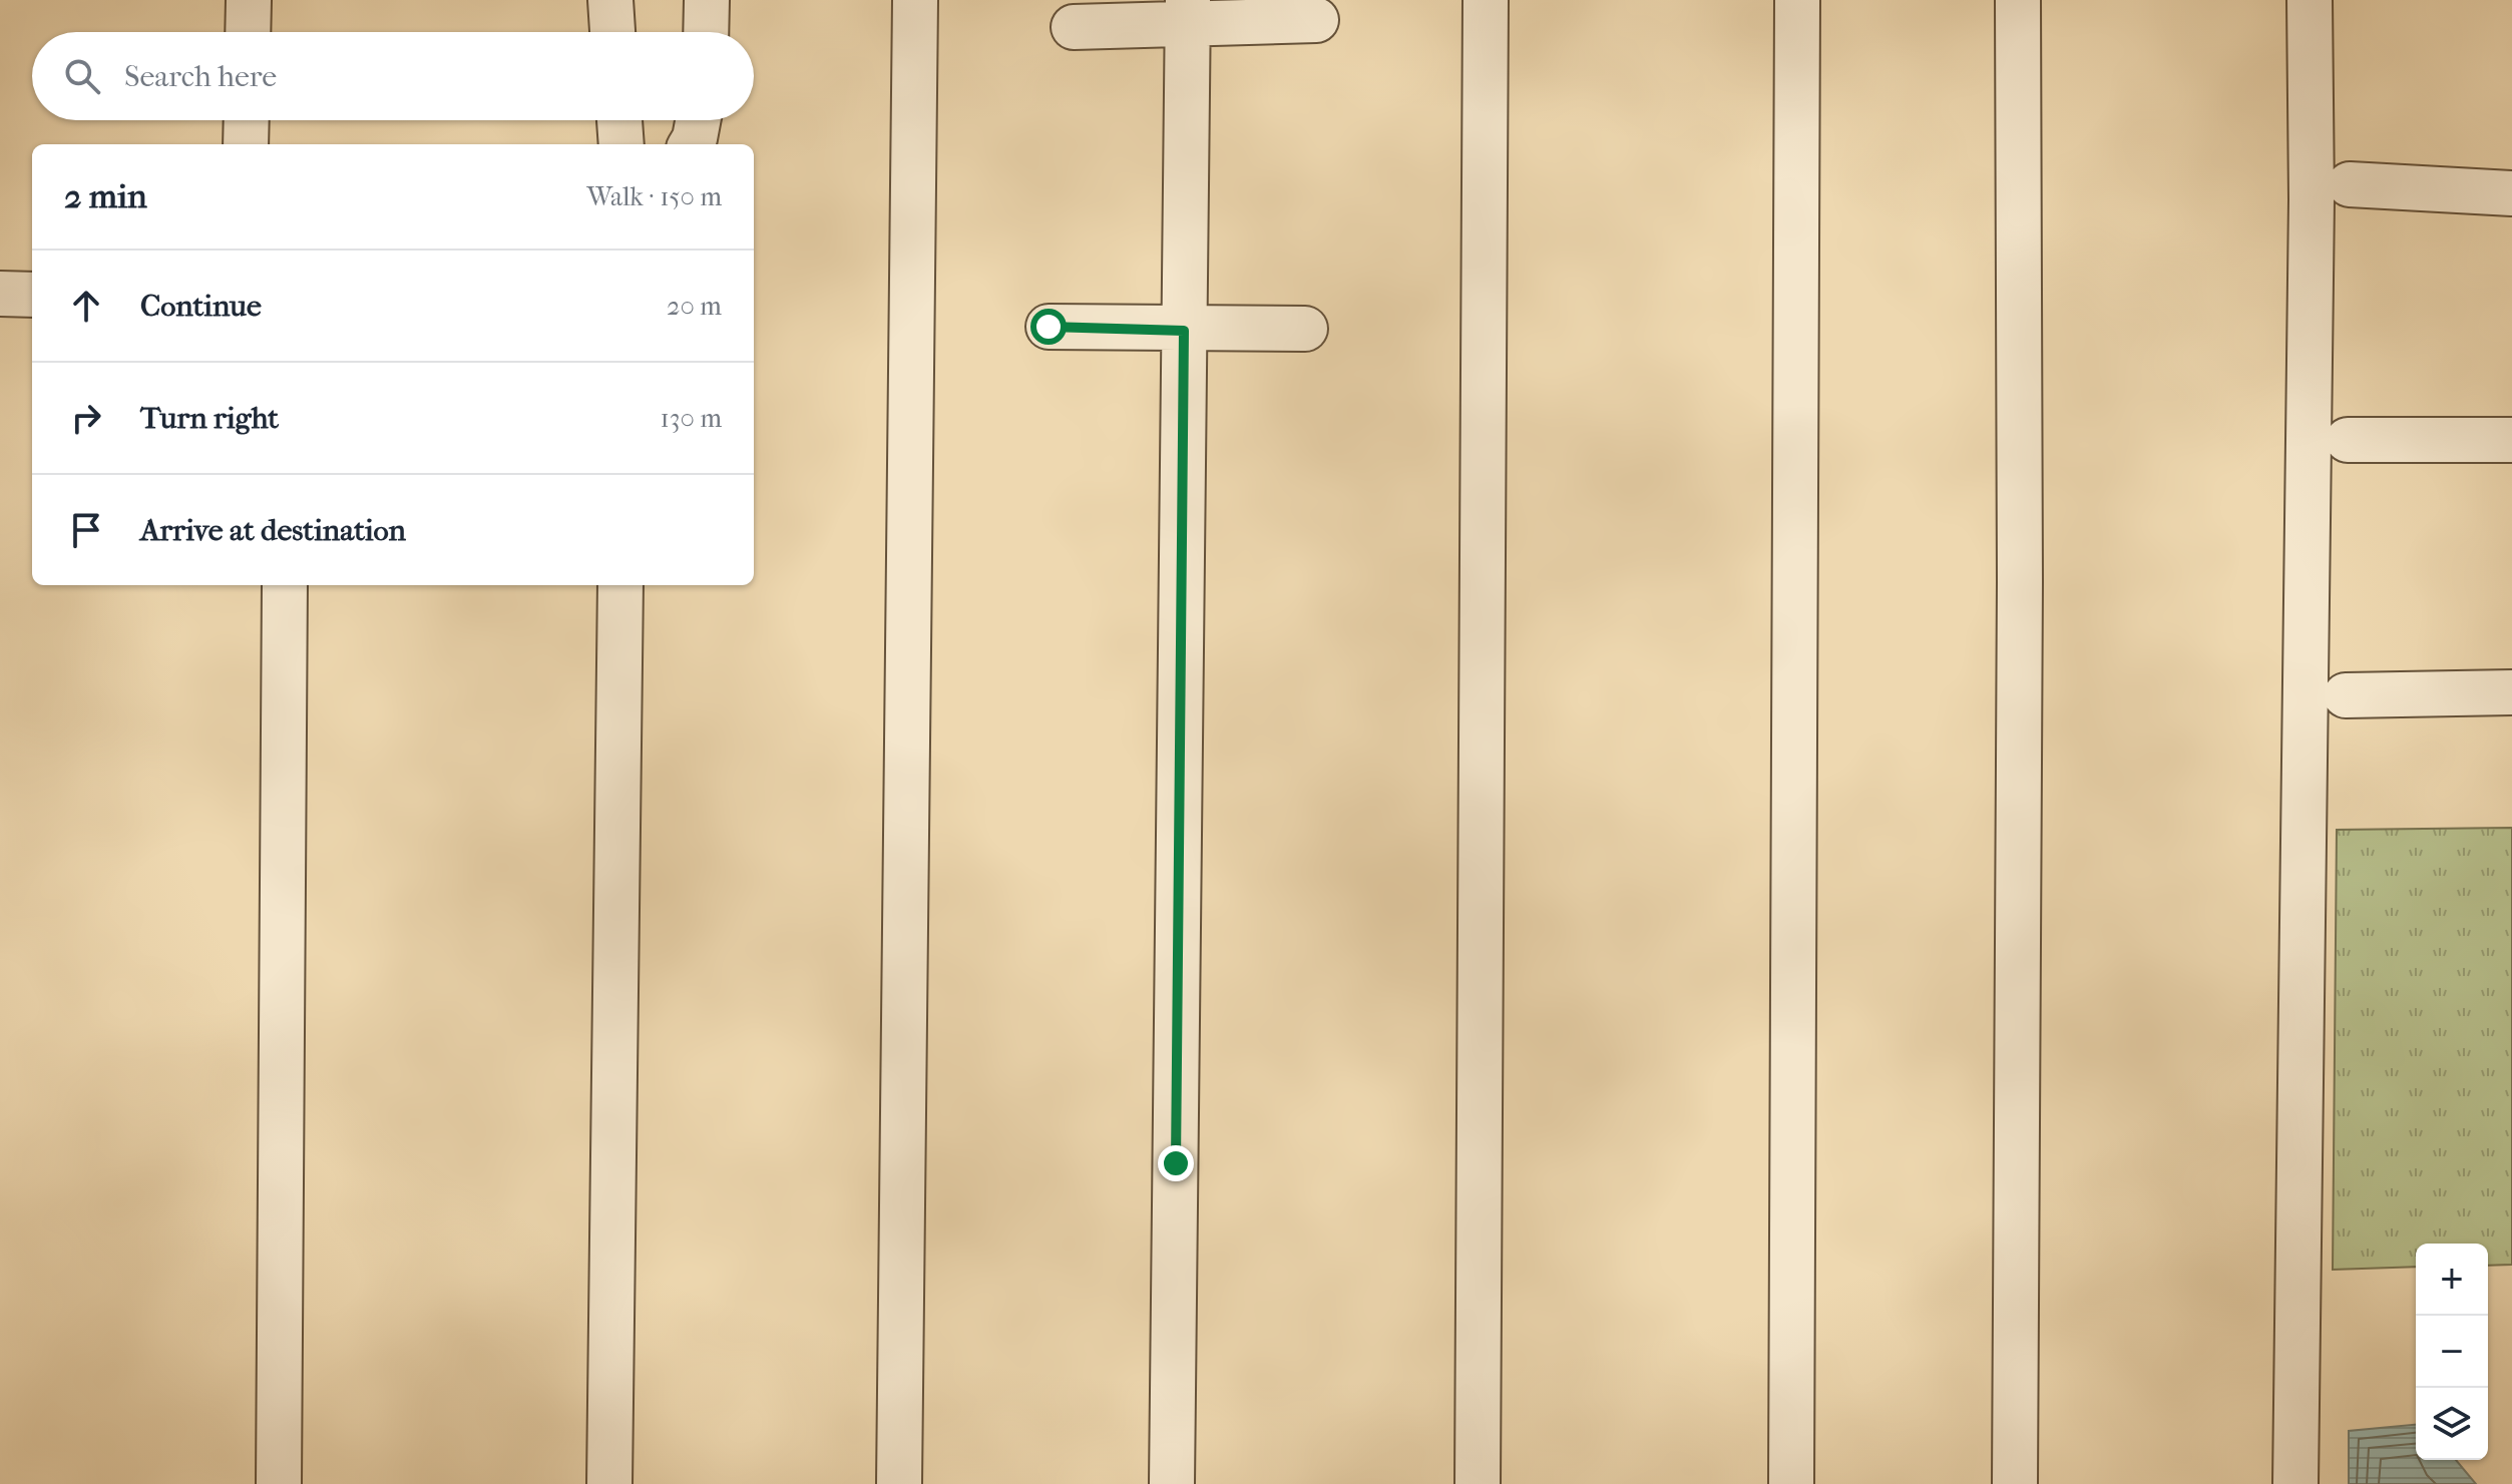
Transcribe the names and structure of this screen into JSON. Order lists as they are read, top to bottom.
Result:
{
  "page": {
    "search": "Search here",
    "heading": ["2 min", "Walk · 150 m"],
    "list": [
      ["Continue", "20 m"],
      ["Turn right", "130 m"],
      "Arrive at destination"
    ],
    "map_buttons": ["+", "−"]
  }
}
